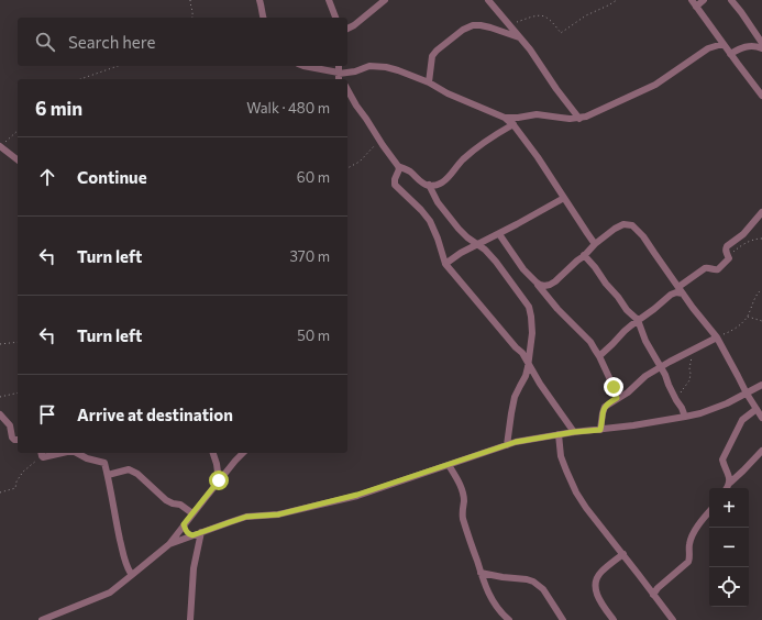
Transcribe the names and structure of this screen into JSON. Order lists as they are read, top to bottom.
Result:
{
  "page": {
    "search": "Search here",
    "heading": ["6 min", "Walk · 480 m"],
    "list": [
      ["Continue", "60 m"],
      ["Turn left", "370 m"],
      ["Turn left", "50 m"],
      "Arrive at destination"
    ],
    "map_buttons": ["+", "−"]
  }
}
